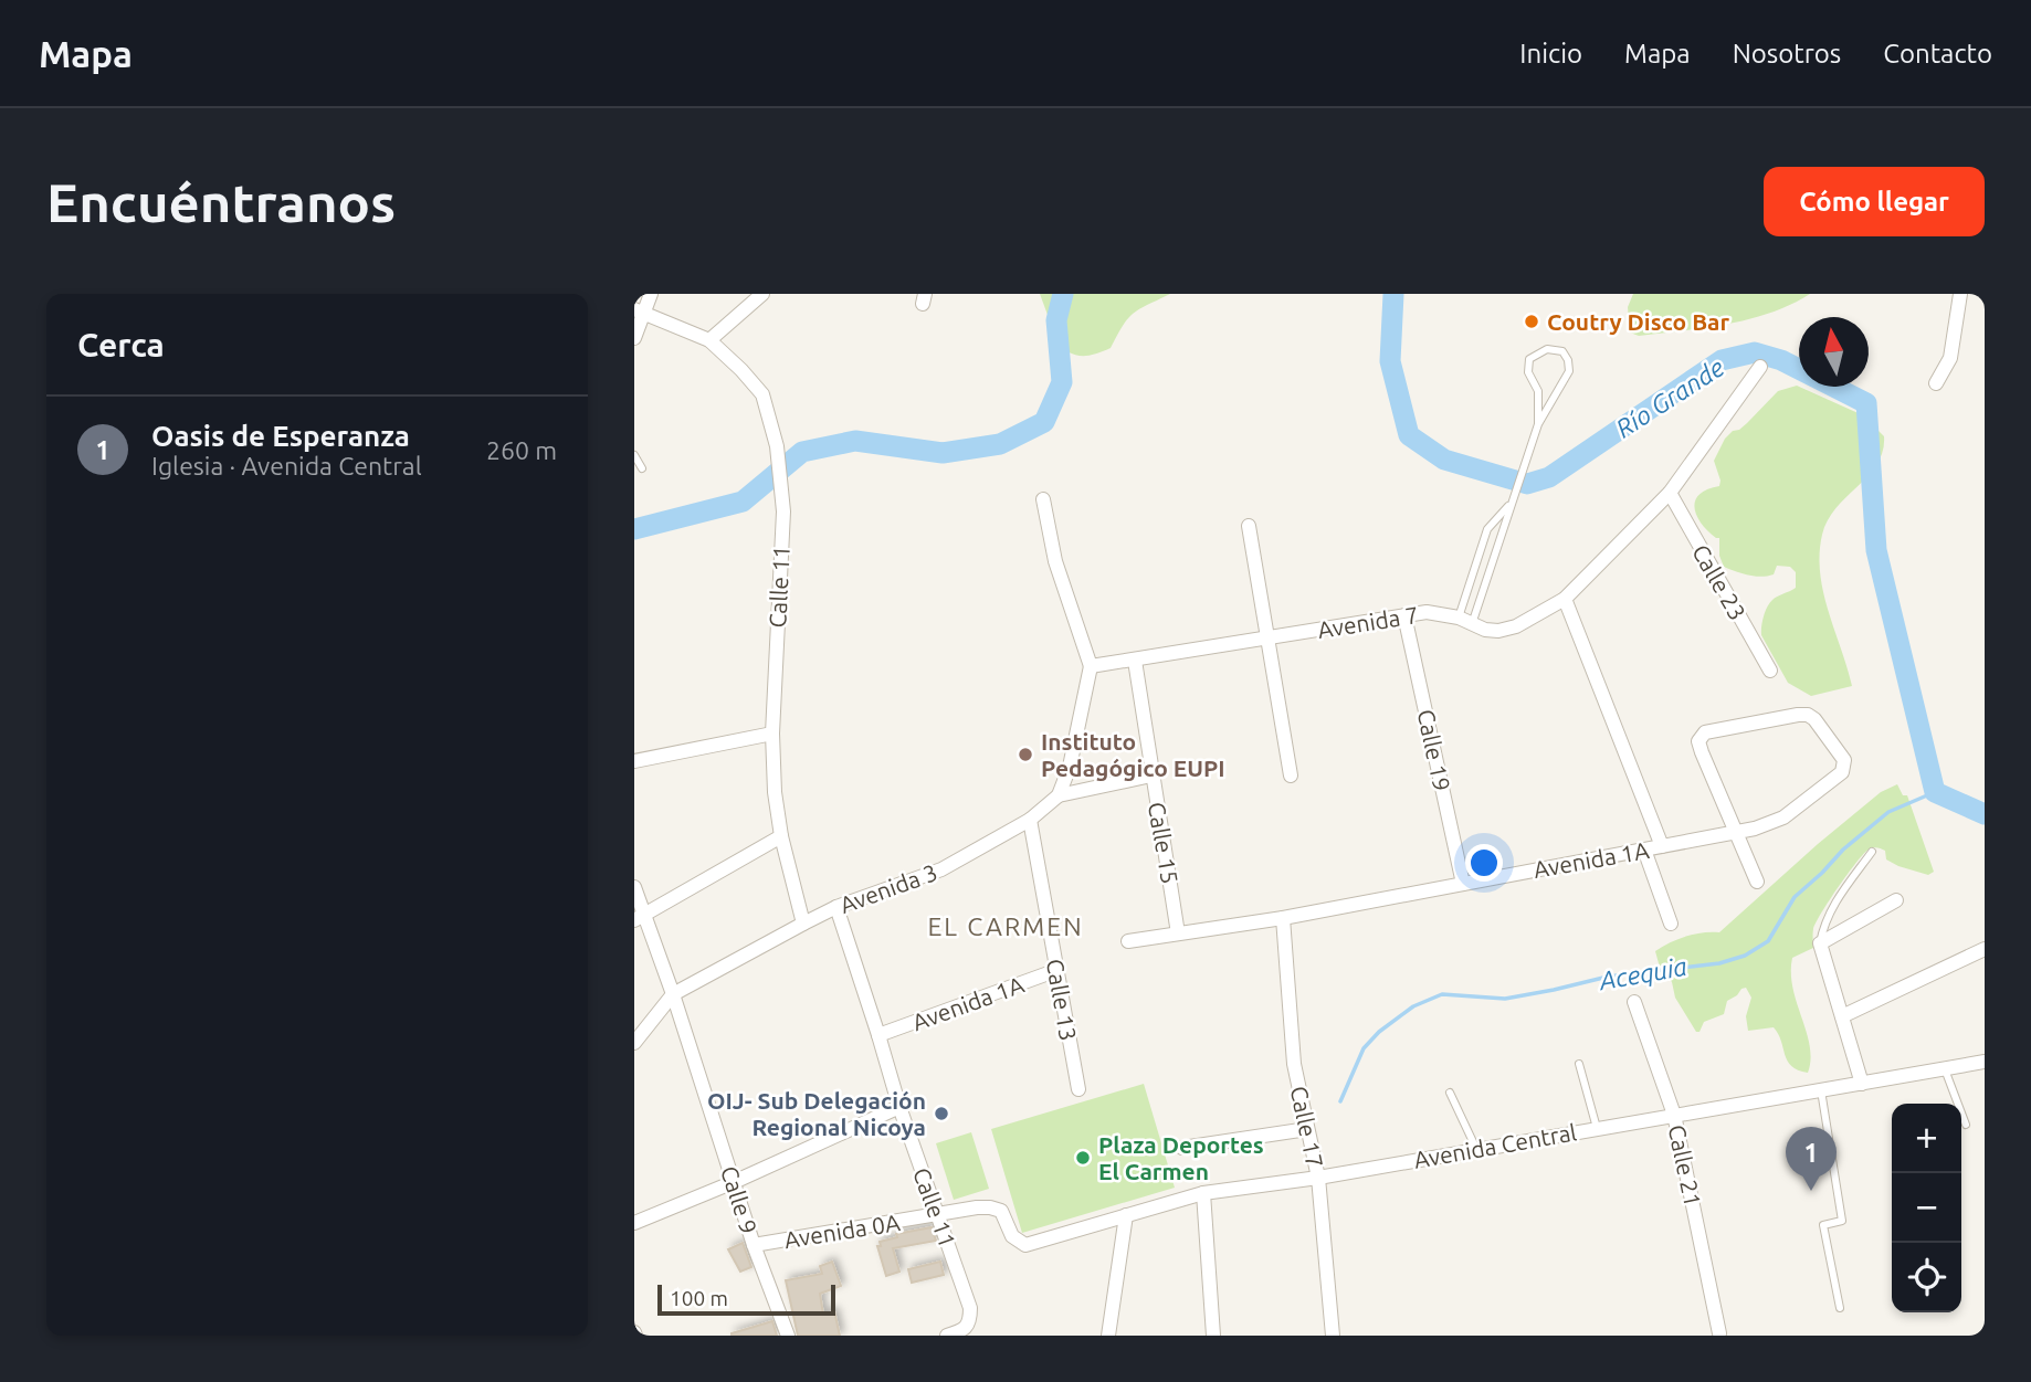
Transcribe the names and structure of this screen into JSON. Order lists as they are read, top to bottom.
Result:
{
  "streets": {
    "street": [
      "Calle 23",
      "Calle 11",
      "Avenida 7",
      "Calle 19",
      "Calle 15",
      "Avenida 1A",
      "Avenida 3",
      "Calle 13",
      "Calle 17",
      "Avenida Central",
      "Calle 21",
      "Calle 9",
      "Avenida 0A"
    ]
  },
  "crossings": [
    ["Calle 23", "Avenida 7"],
    ["Calle 11", "Avenida 1A"],
    ["Calle 11", "Avenida 3"],
    ["Calle 11", "Avenida 0A"],
    ["Avenida 7", "Calle 19"],
    ["Avenida 7", "Calle 15"],
    ["Calle 19", "Avenida 1A"],
    ["Calle 15", "Avenida 1A"],
    ["Calle 15", "Avenida 3"],
    ["Avenida 1A", "Calle 13"],
    ["Avenida 1A", "Calle 17"],
    ["Avenida 3", "Calle 13"],
    ["Avenida 3", "Calle 9"],
    ["Calle 17", "Avenida Central"],
    ["Avenida Central", "Calle 21"],
    ["Avenida Central", "Avenida 0A"],
    ["Calle 9", "Avenida 0A"]
  ],
  "districts": ["EL CARMEN"],
  "water": ["Río Grande", "Acequia"],
  "places": [
    "Coutry Disco Bar",
    "Instituto Pedagógico EUPI",
    "OIJ- Sub Delegación Regional Nicoya",
    "Plaza Deportes El Carmen"
  ],
  "scale_bar": "100 m",
  "north": "top",
  "page": {
    "header": "Mapa",
    "nav": [
      "Inicio",
      "Mapa",
      "Nosotros",
      "Contacto"
    ],
    "buttons": "Cómo llegar",
    "title": "Encuéntranos",
    "heading": "Cerca",
    "list": [
      {
        "mark": "1",
        "name": "Oasis de Esperanza",
        "note": "Iglesia · Avenida Central",
        "value": "260 m"
      }
    ],
    "map_buttons": ["+", "−"],
    "pins": "1",
    "scale": "100 m"
  }
}
